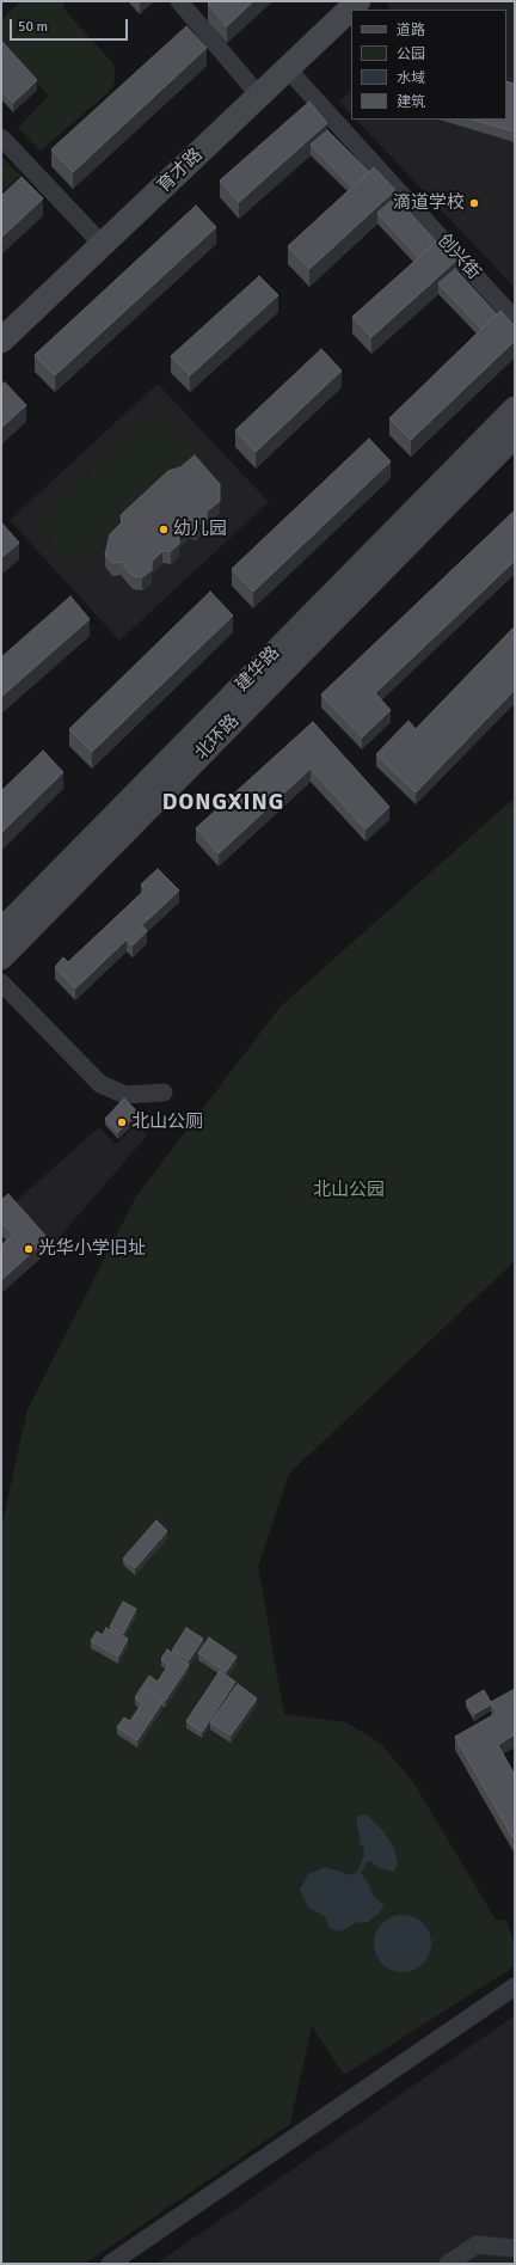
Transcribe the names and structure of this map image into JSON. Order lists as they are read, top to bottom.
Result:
{
  "streets": {
    "street": [
      "育才路",
      "创兴街",
      "建华路",
      "北环路"
    ]
  },
  "crossings": [
    ["育才路", "创兴街"]
  ],
  "districts": ["DONGXING"],
  "parks": ["北山公园"],
  "places": [
    "滴道学校",
    "幼儿园",
    "北山公厕",
    "光华小学旧址"
  ],
  "legend": [
    "道路",
    "公园",
    "水域",
    "建筑"
  ],
  "scale_bar": "50 m"
}
